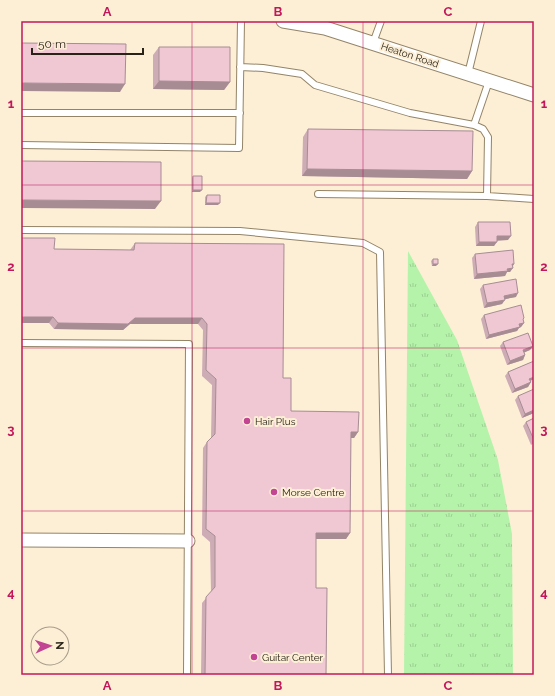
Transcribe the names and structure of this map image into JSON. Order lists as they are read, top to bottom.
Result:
{
  "streets": {
    "street": ["Heaton Road"]
  },
  "places": ["Hair Plus", "Morse Centre", "Guitar Center"],
  "scale_bar": "50 m",
  "north": "right",
  "grid": {
    "columns": ["A", "B", "C"],
    "rows": [
      "1",
      "2",
      "3",
      "4"
    ]
  }
}
